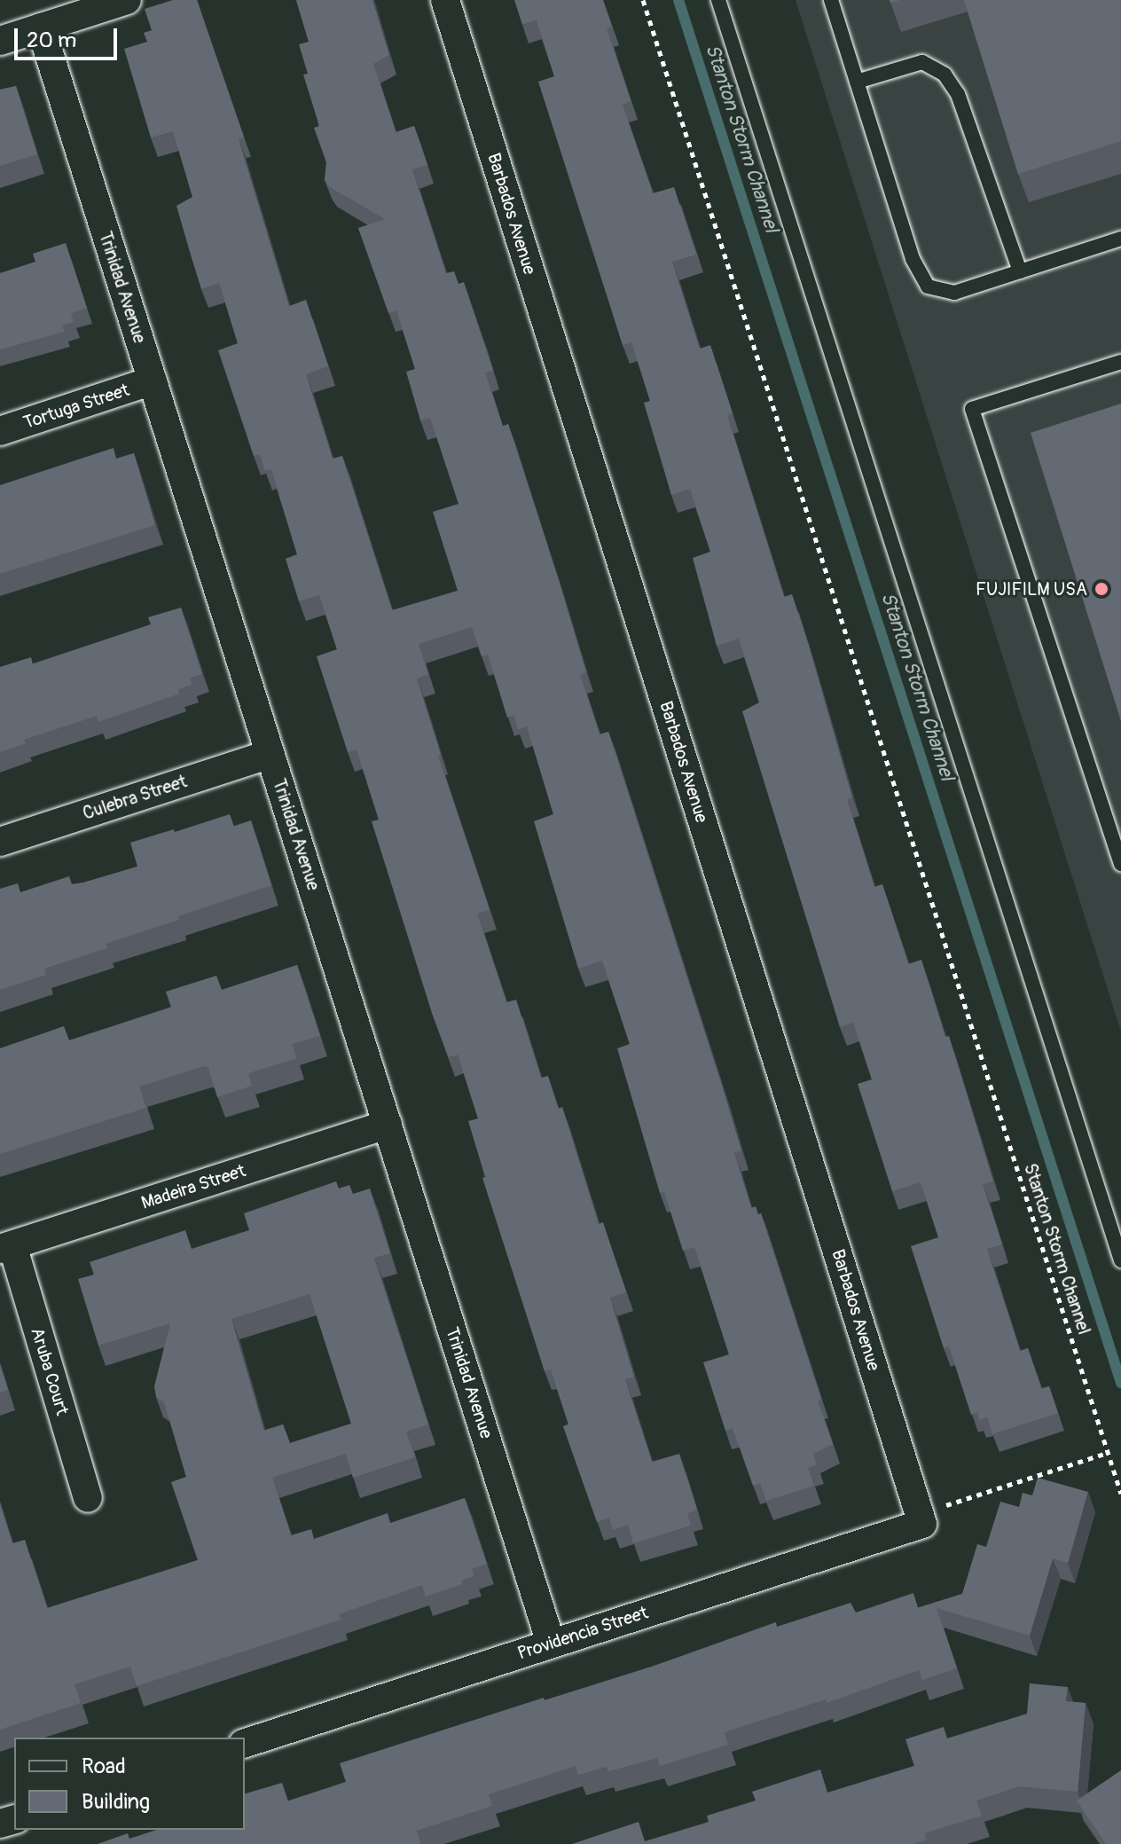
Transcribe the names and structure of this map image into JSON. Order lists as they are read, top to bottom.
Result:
{
  "streets": {
    "street": [
      "Barbados Avenue",
      "Trinidad Avenue",
      "Tortuga Street",
      "Culebra Street",
      "Madeira Street",
      "Aruba Court",
      "Providencia Street"
    ],
    "path": ["Stanton Storm Channel"]
  },
  "crossings": [
    ["Barbados Avenue", "Providencia Street"],
    ["Trinidad Avenue", "Tortuga Street"],
    ["Trinidad Avenue", "Culebra Street"],
    ["Trinidad Avenue", "Madeira Street"],
    ["Trinidad Avenue", "Providencia Street"],
    ["Madeira Street", "Aruba Court"]
  ],
  "water": ["Stanton Storm Channel"],
  "places": ["FUJIFILM USA"],
  "legend": ["Road", "Building"],
  "scale_bar": "20 m"
}
